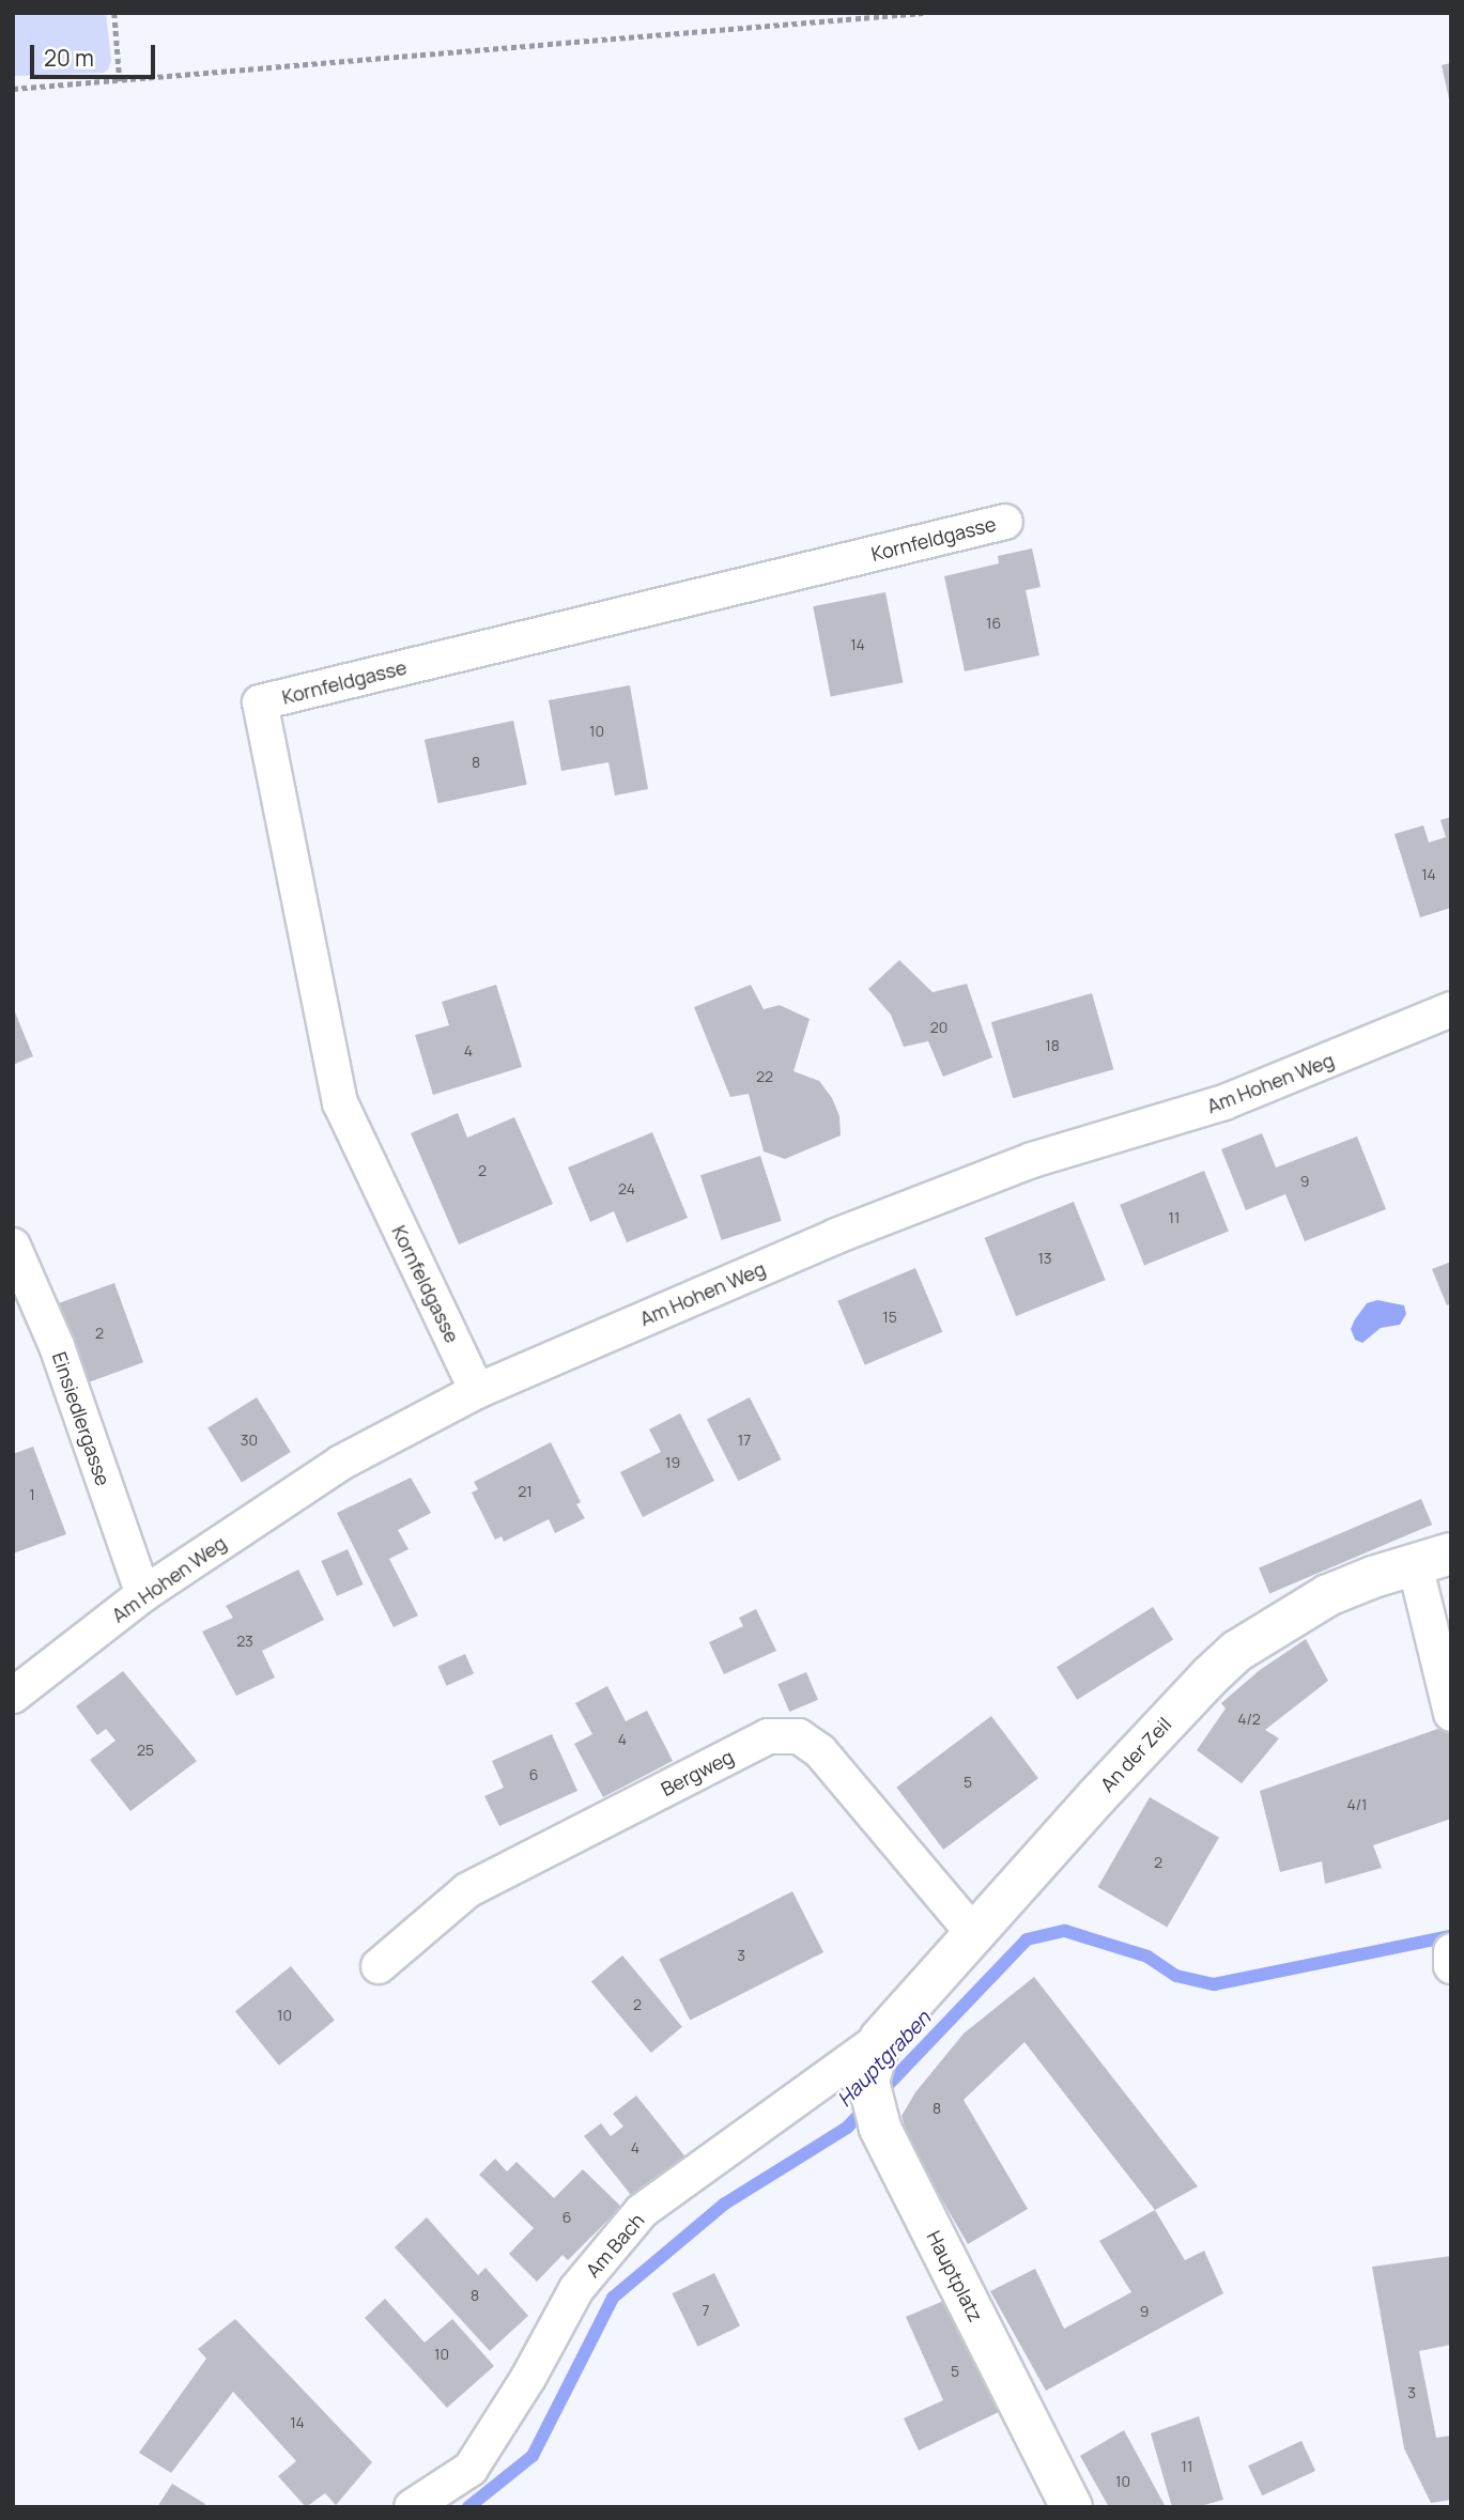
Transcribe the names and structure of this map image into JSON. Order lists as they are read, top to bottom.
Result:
{
  "streets": {
    "street": [
      "Kornfeldgasse",
      "Am Hohen Weg",
      "Einsiedlergasse",
      "An der Zeil",
      "Bergweg",
      "Am Bach",
      "Hauptplatz"
    ]
  },
  "crossings": [
    ["Kornfeldgasse", "Am Hohen Weg"],
    ["Am Hohen Weg", "Einsiedlergasse"],
    ["An der Zeil", "Bergweg"],
    ["An der Zeil", "Am Bach"],
    ["An der Zeil", "Hauptplatz"],
    ["Am Bach", "Hauptplatz"]
  ],
  "water": ["Hauptgraben"],
  "house_numbers": [
    "16",
    "14",
    "10",
    "8",
    "14",
    "20",
    "18",
    "4",
    "22",
    "2",
    "9",
    "24",
    "11",
    "13",
    "15",
    "2",
    "30",
    "17",
    "19",
    "21",
    "1",
    "23",
    "4/2",
    "4",
    "25",
    "6",
    "5",
    "4/1",
    "2",
    "3",
    "2",
    "10",
    "8",
    "4",
    "6",
    "8",
    "7",
    "9",
    "10",
    "5",
    "3",
    "14",
    "11",
    "10"
  ],
  "scale_bar": "20 m"
}
